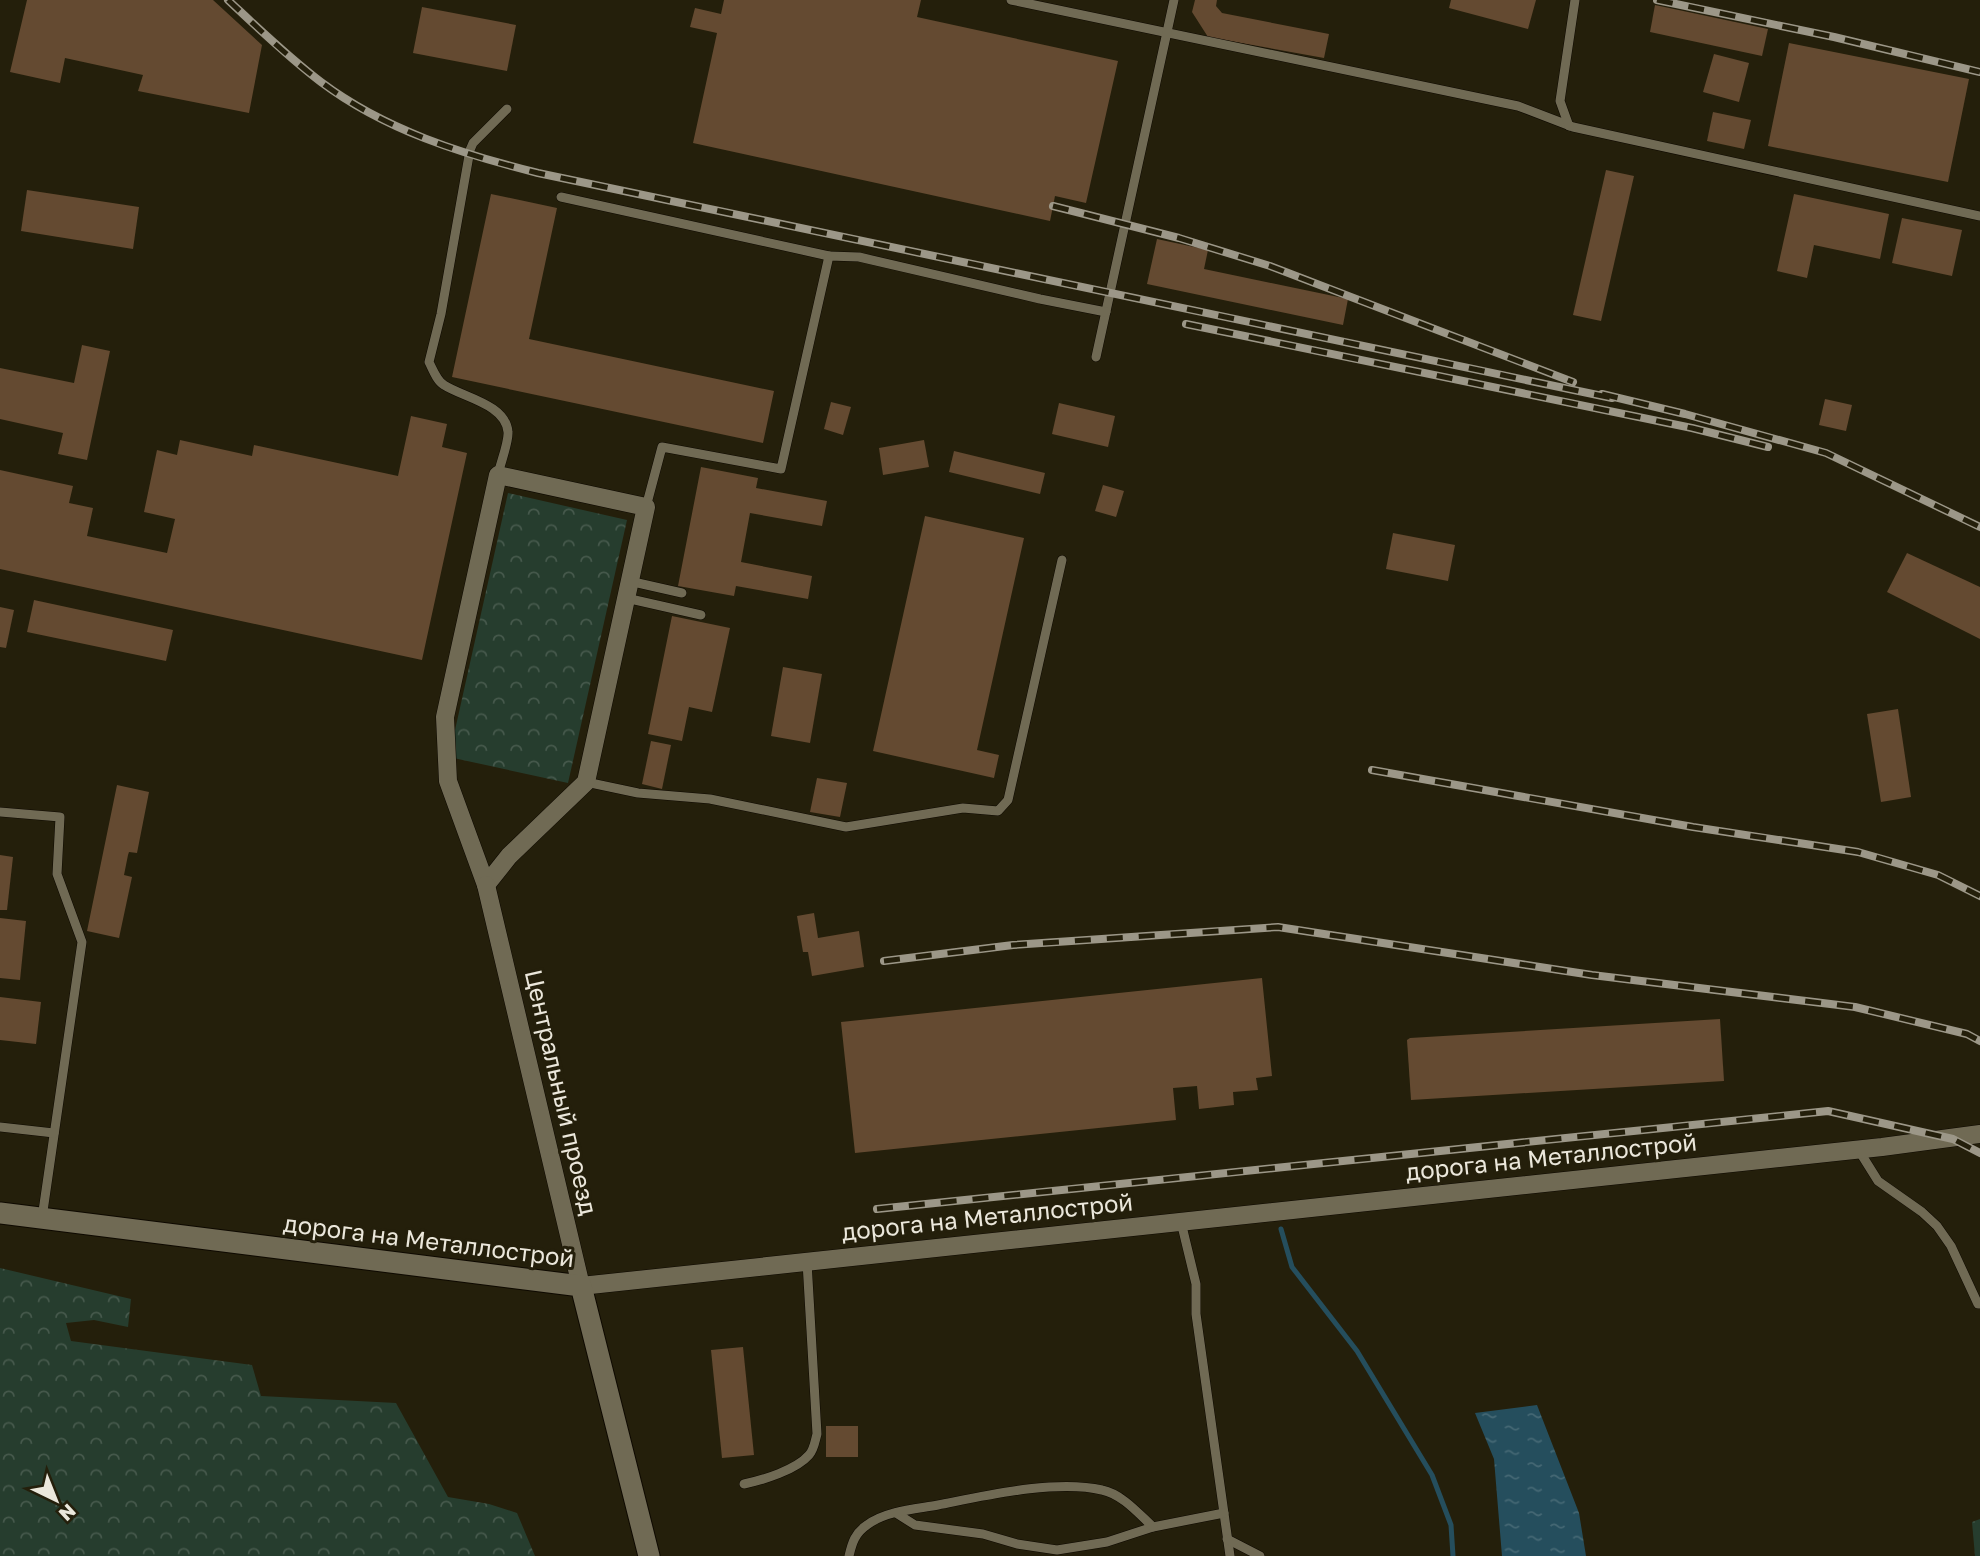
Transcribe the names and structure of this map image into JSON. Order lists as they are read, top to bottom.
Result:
{
  "streets": {
    "street": ["Центральный проезд", "дорога на Металлострой"]
  },
  "crossings": [
    ["Центральный проезд", "дорога на Металлострой"]
  ],
  "north": "bottom right"
}
